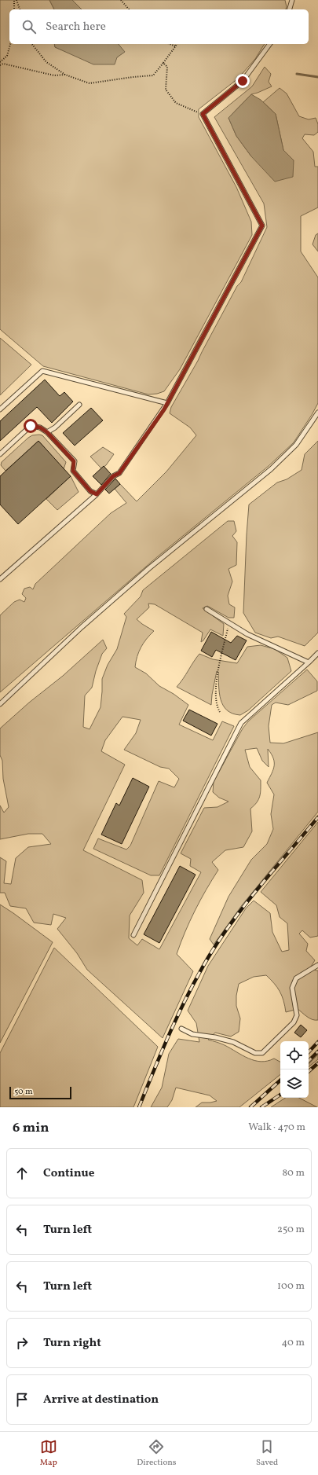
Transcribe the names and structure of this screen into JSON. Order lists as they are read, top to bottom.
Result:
{
  "scale_bar": "50 m",
  "page": {
    "search": "Search here",
    "scale": "50 m",
    "heading": ["6 min", "Walk · 470 m"],
    "list": [
      ["Continue", "80 m"],
      ["Turn left", "250 m"],
      ["Turn left", "100 m"],
      ["Turn right", "40 m"],
      "Arrive at destination"
    ],
    "nav": ["Map", "Directions", "Saved"]
  }
}
